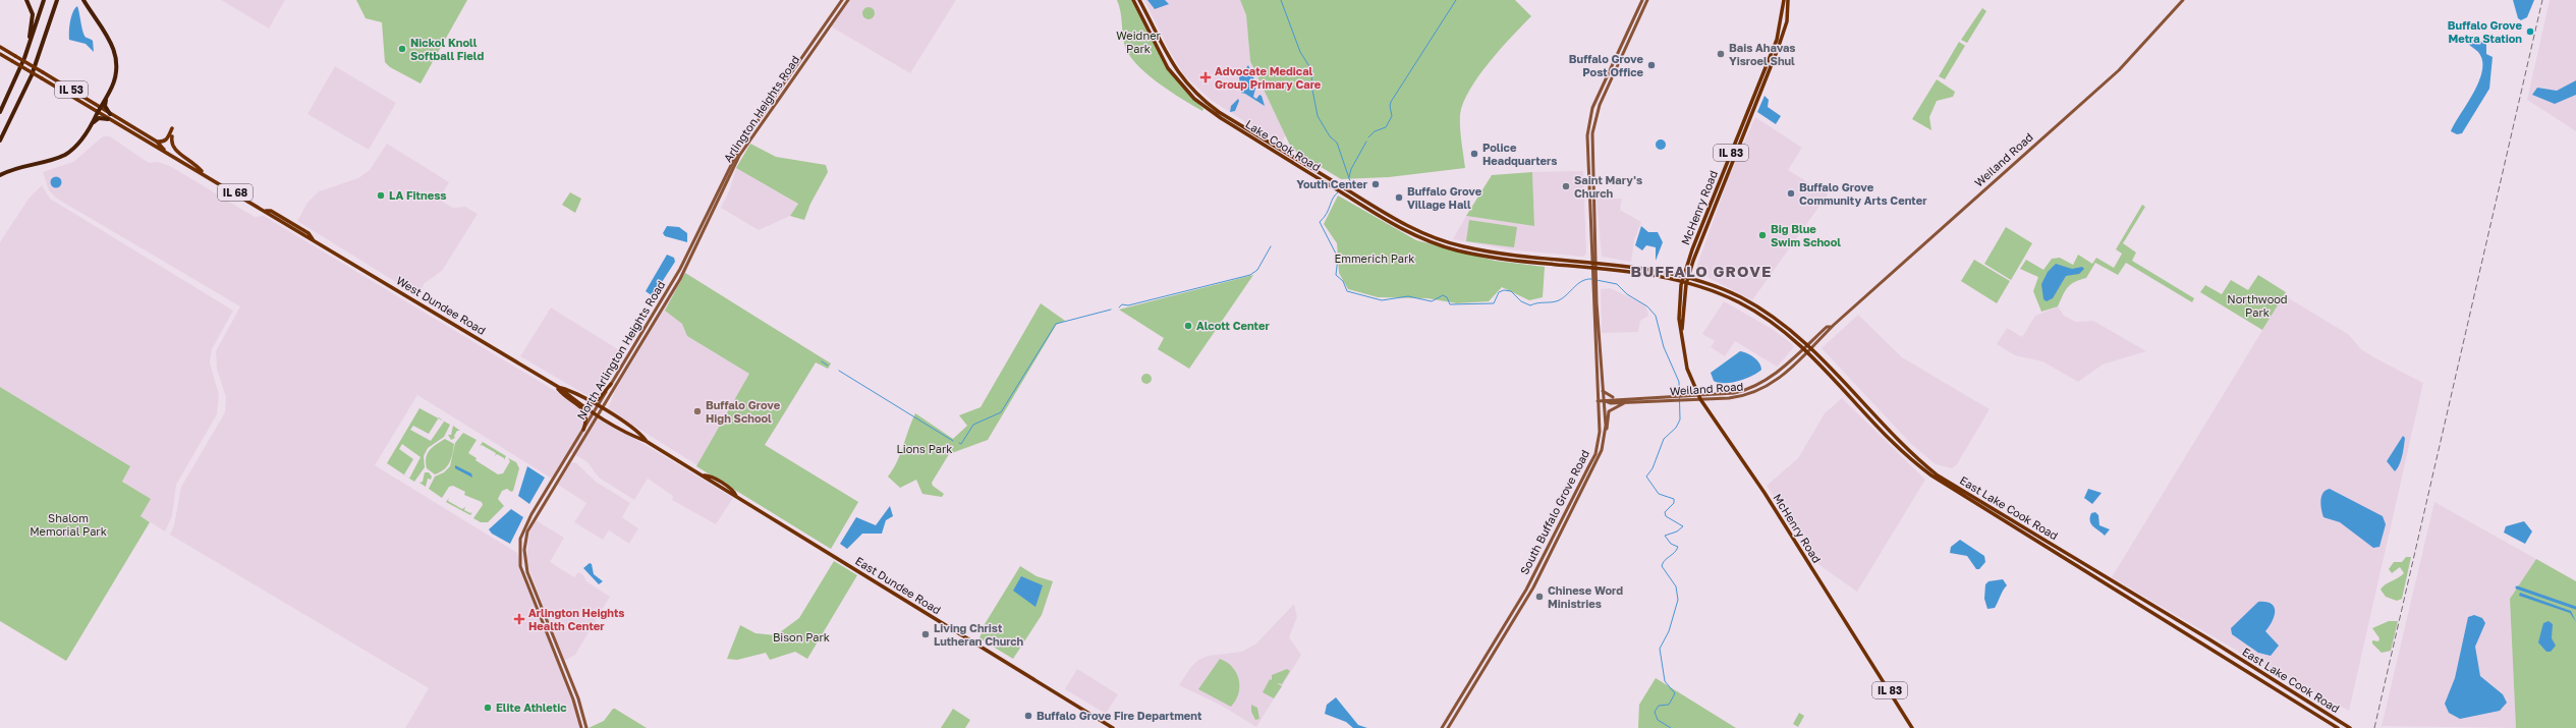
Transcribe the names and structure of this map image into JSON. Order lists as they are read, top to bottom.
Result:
{
  "streets": {
    "main road": [
      "IL 53",
      "Arlington Heights Road",
      "Lake Cook Road",
      "IL 83",
      "Weiland Road",
      "IL 68",
      "McHenry Road",
      "West Dundee Road",
      "North Arlington Heights Road",
      "East Lake Cook Road",
      "South Buffalo Grove Road",
      "East Dundee Road"
    ]
  },
  "crossings": [
    ["IL 53", "West Dundee Road"],
    ["Arlington Heights Road", "North Arlington Heights Road"],
    ["Lake Cook Road", "McHenry Road"],
    ["Lake Cook Road", "East Lake Cook Road"],
    ["Lake Cook Road", "South Buffalo Grove Road"],
    ["Weiland Road", "McHenry Road"],
    ["Weiland Road", "East Lake Cook Road"],
    ["Weiland Road", "South Buffalo Grove Road"],
    ["IL 68", "West Dundee Road"],
    ["McHenry Road", "East Lake Cook Road"],
    ["West Dundee Road", "North Arlington Heights Road"],
    ["West Dundee Road", "East Dundee Road"],
    ["North Arlington Heights Road", "East Dundee Road"]
  ],
  "districts": ["BUFFALO GROVE"],
  "parks": [
    "Weidner Park",
    "Emmerich Park",
    "Northwood Park",
    "Lions Park",
    "Shalom Memorial Park",
    "Bison Park"
  ],
  "places": {
    "other": [
      "Buffalo Grove Metra Station",
      "Nickol Knoll Softball Field",
      "Bais Ahavas Yisroel Shul",
      "Buffalo Grove Post Office",
      "Police Headquarters",
      "Youth Center",
      "Saint Mary's Church",
      "Buffalo Grove Community Arts Center",
      "LA Fitness",
      "Buffalo Grove Village Hall",
      "Big Blue Swim School",
      "Alcott Center",
      "Buffalo Grove High School",
      "Chinese Word Ministries",
      "Living Christ Lutheran Church",
      "Elite Athletic",
      "Buffalo Grove Fire Department"
    ],
    "health": ["Advocate Medical Group Primary Care", "Arlington Heights Health Center"]
  }
}
